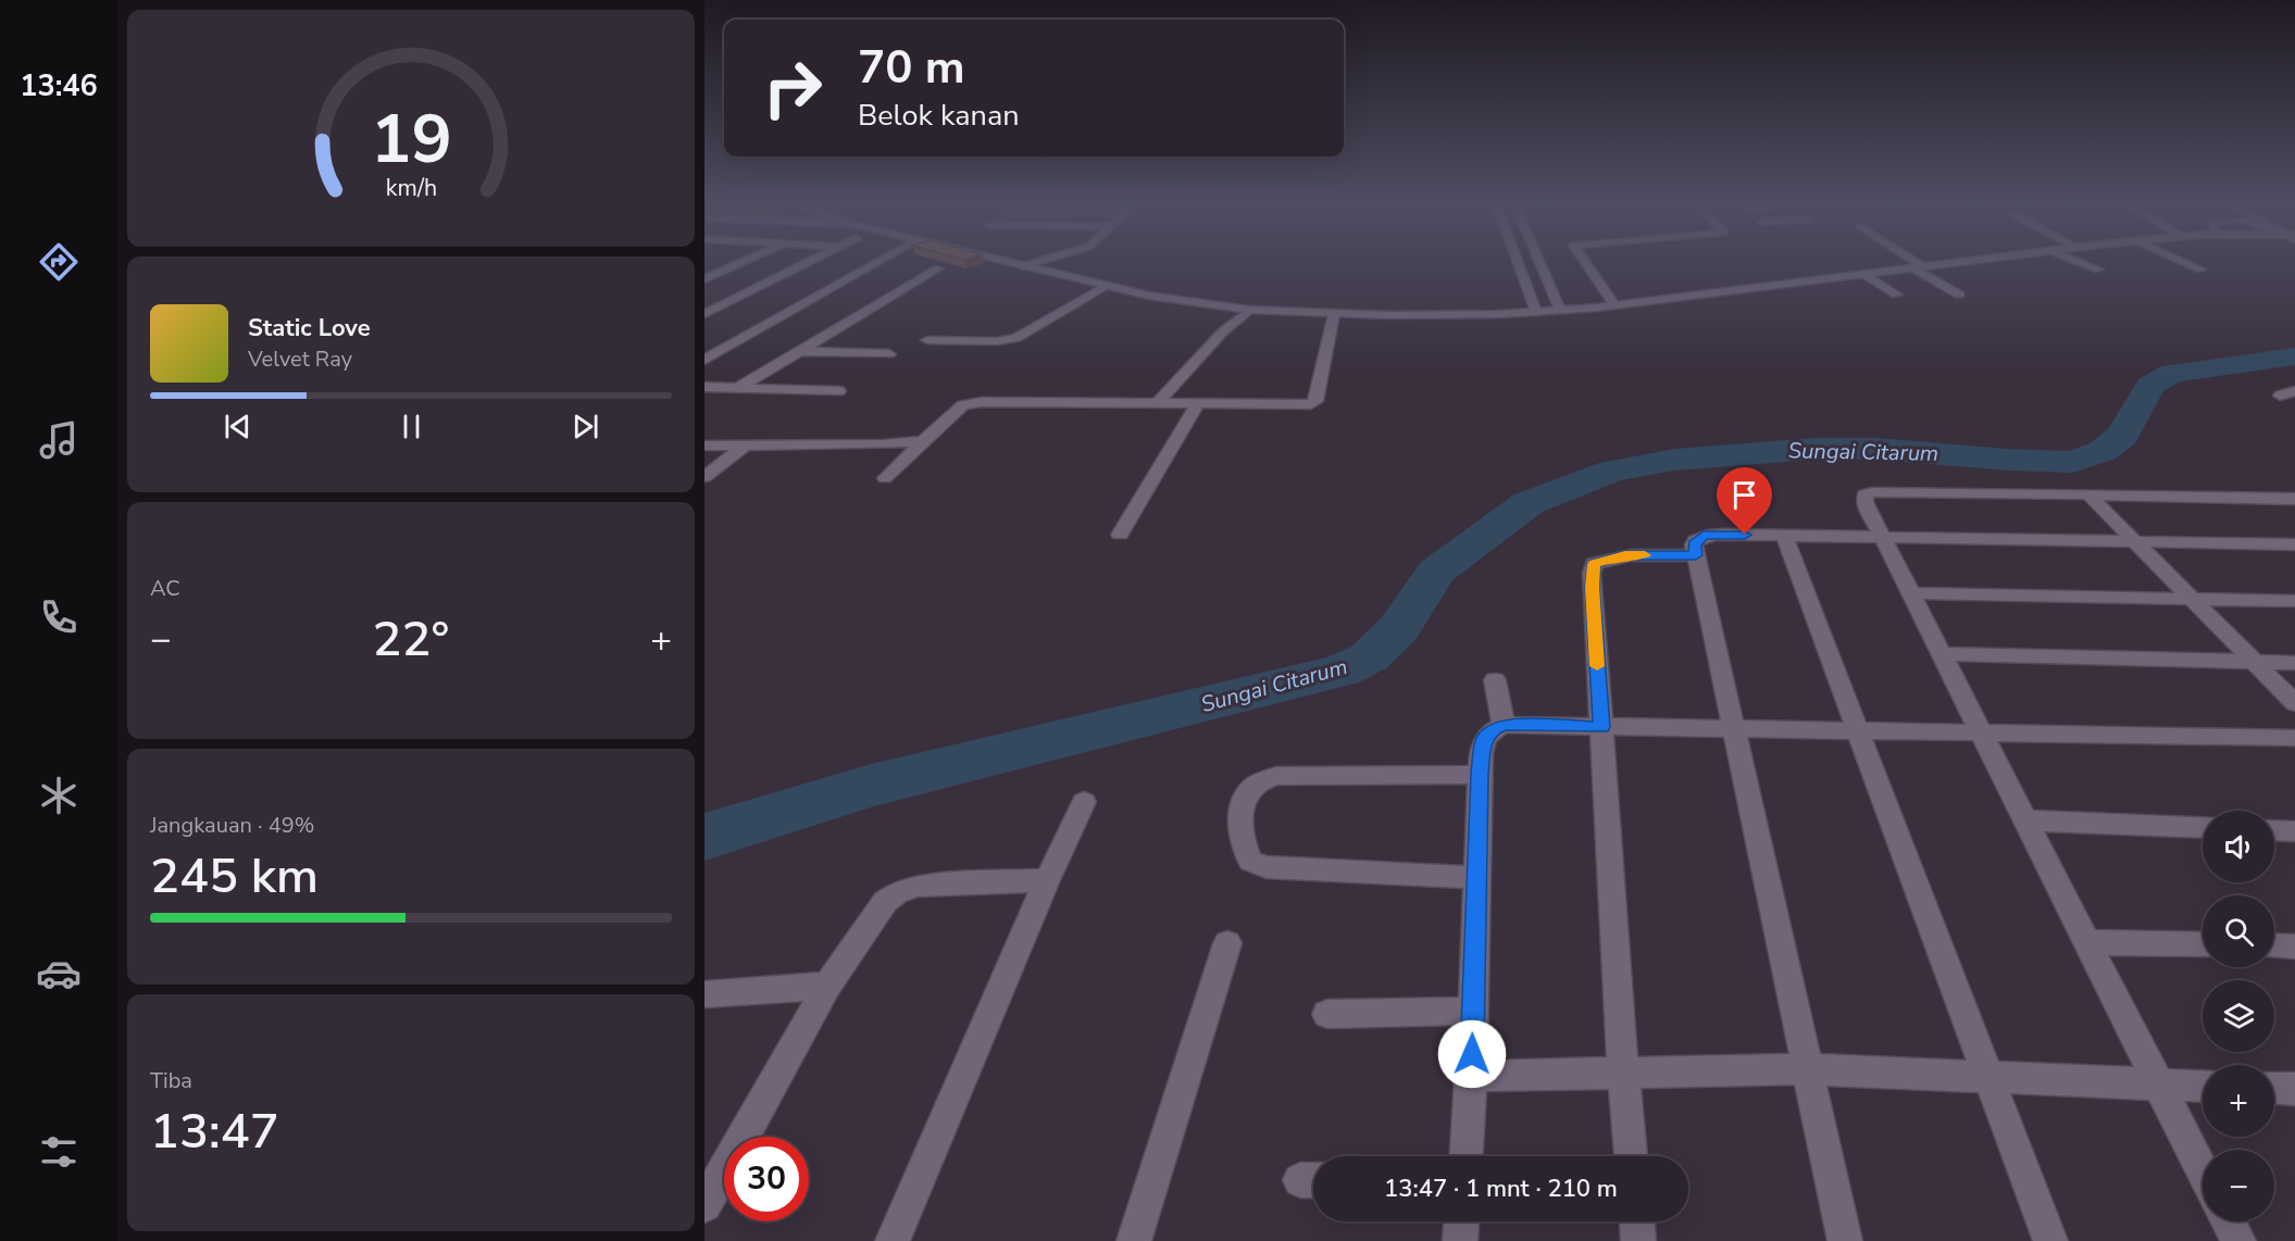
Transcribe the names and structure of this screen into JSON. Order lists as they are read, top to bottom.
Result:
{
  "water": ["Sungai Citarum"],
  "page": {
    "tabs": "13:46",
    "turn": ["70 m", "Belok kanan"],
    "song": ["Static Love", "Velvet Ray"],
    "tile": [
      "AC",
      ["Jangkauan · 49%", "245 km"],
      ["Tiba", "13:47"]
    ],
    "heat": ["−", "22°", "+"],
    "map_buttons": ["+", "−"],
    "limit": "30",
    "trip": "13:47 · 1 mnt · 210 m",
    "gauge": ["19", "km/h"]
  }
}
